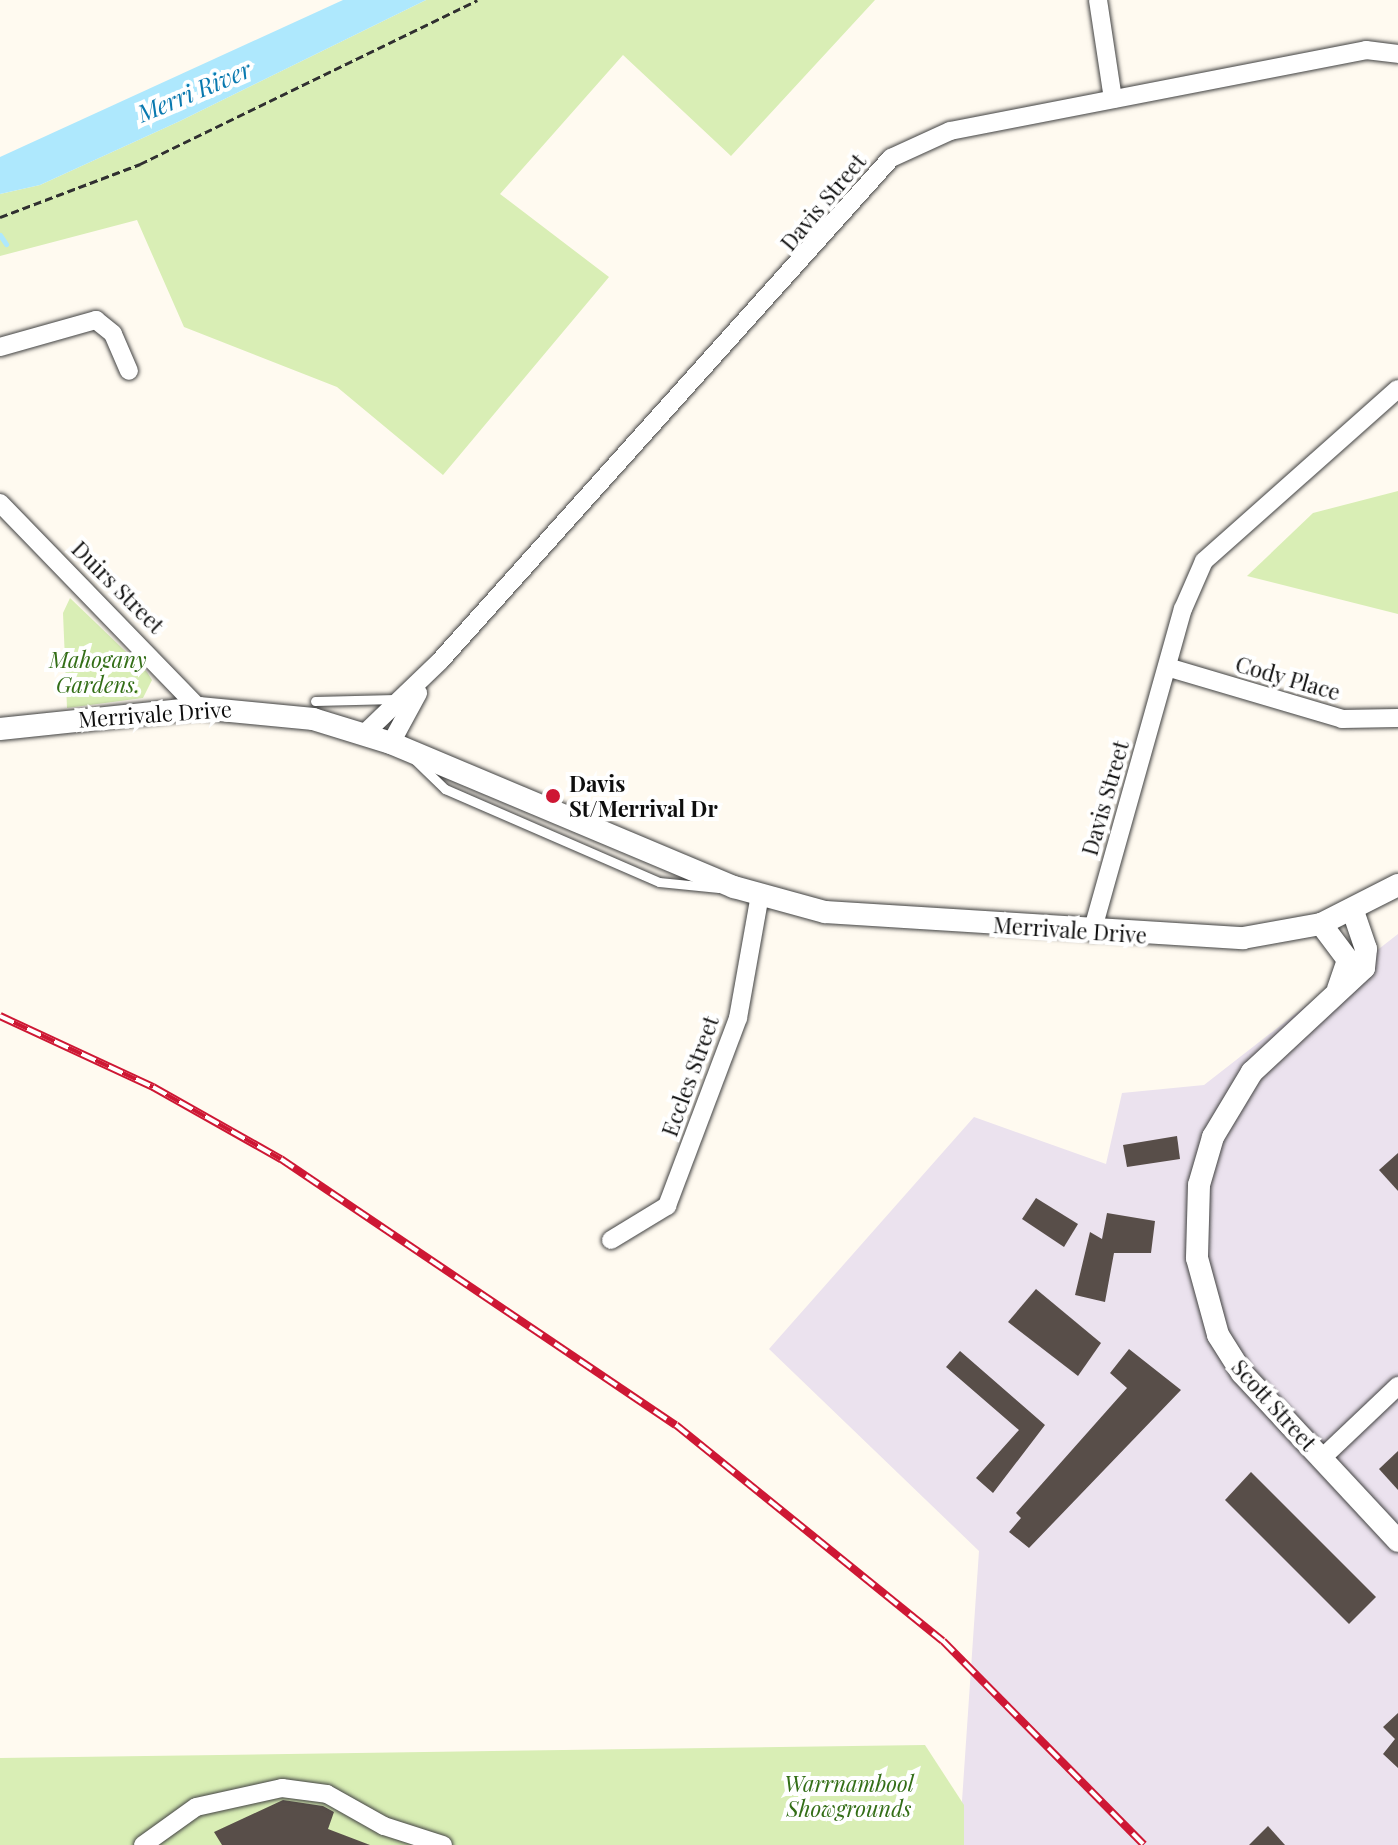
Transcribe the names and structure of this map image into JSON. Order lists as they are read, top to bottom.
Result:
{
  "streets": {
    "street": [
      "Davis Street",
      "Duirs Street",
      "Cody Place",
      "Merrivale Drive",
      "Eccles Street",
      "Scott Street"
    ]
  },
  "crossings": [
    ["Davis Street", "Cody Place"],
    ["Davis Street", "Merrivale Drive"],
    ["Duirs Street", "Merrivale Drive"],
    ["Merrivale Drive", "Eccles Street"],
    ["Merrivale Drive", "Scott Street"]
  ],
  "water": ["Merri River"],
  "parks": ["Mahogany Gardens.", "Warrnambool Showgrounds"],
  "places": ["Davis St/Merrival Dr"]
}
